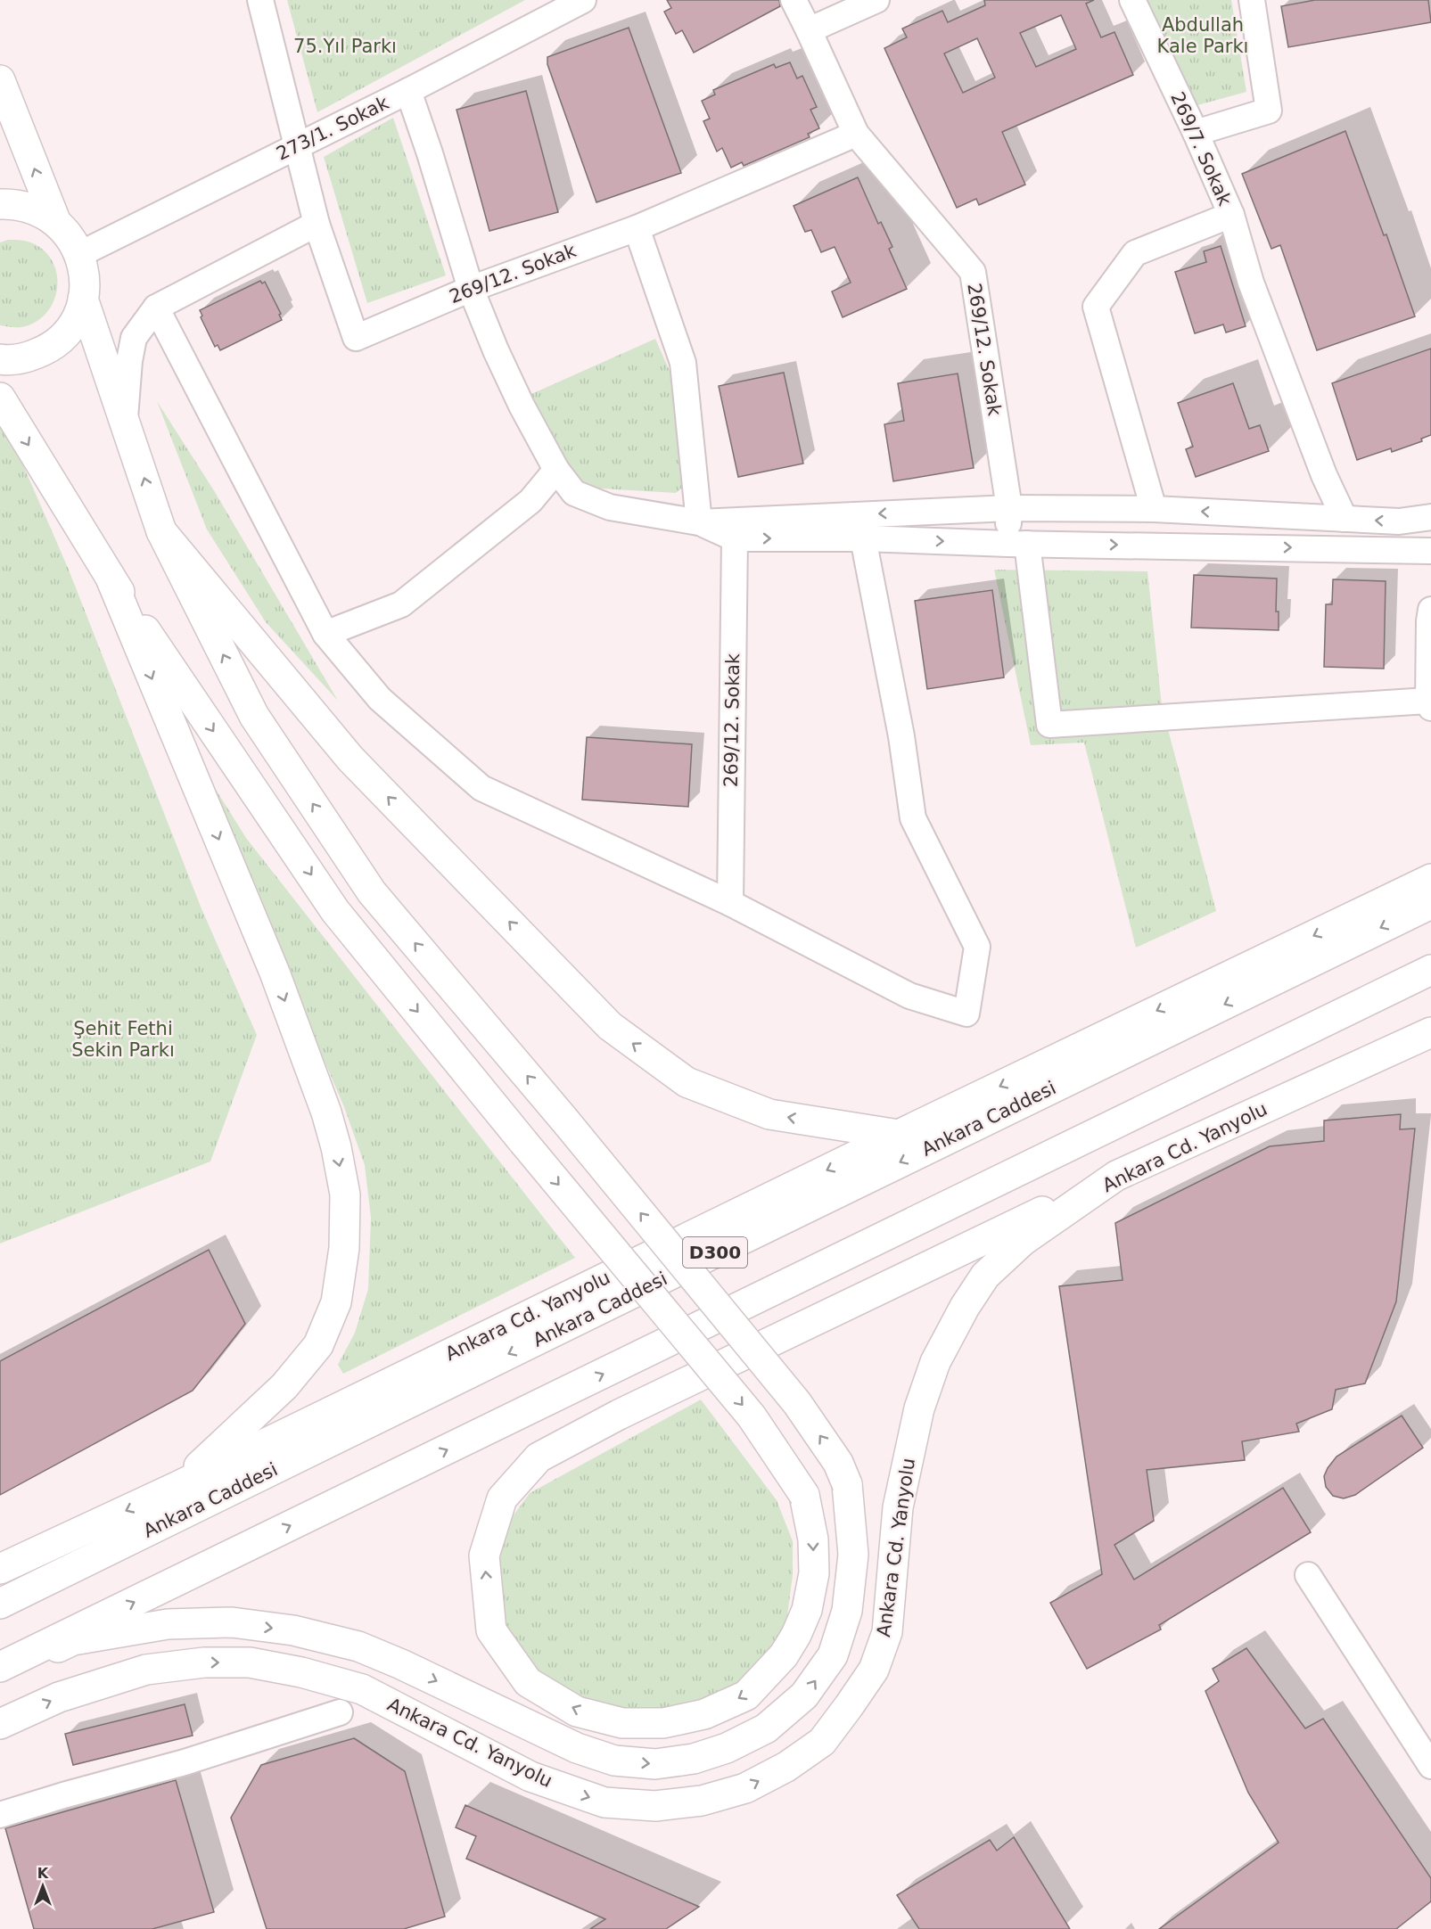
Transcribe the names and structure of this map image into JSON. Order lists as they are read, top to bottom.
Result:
{
  "streets": {
    "main road": ["Ankara Caddesi", "Ankara Cd. Yanyolu", "D300"],
    "street": ["273/1. Sokak", "269/7. Sokak", "269/12. Sokak"]
  },
  "crossings": [
    ["273/1. Sokak", "269/12. Sokak"]
  ],
  "parks": ["Abdullah Kale Parkı", "75.Yıl Parkı", "Şehit Fethi Sekin Parkı"],
  "north": "top"
}
